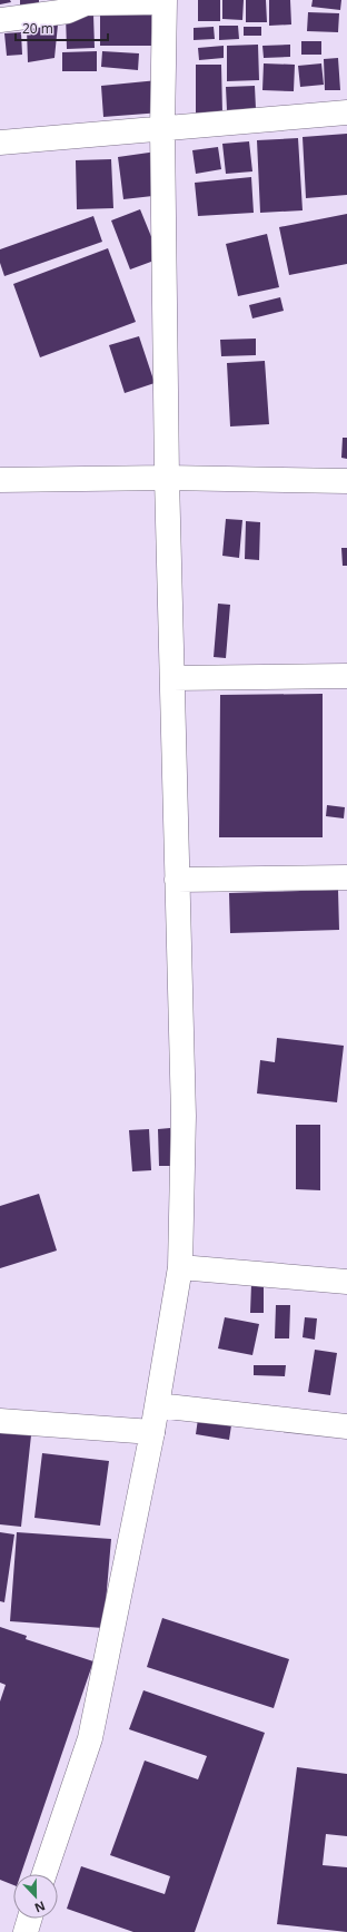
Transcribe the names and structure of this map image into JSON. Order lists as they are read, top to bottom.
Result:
{
  "scale_bar": "20 m",
  "north": "bottom"
}
